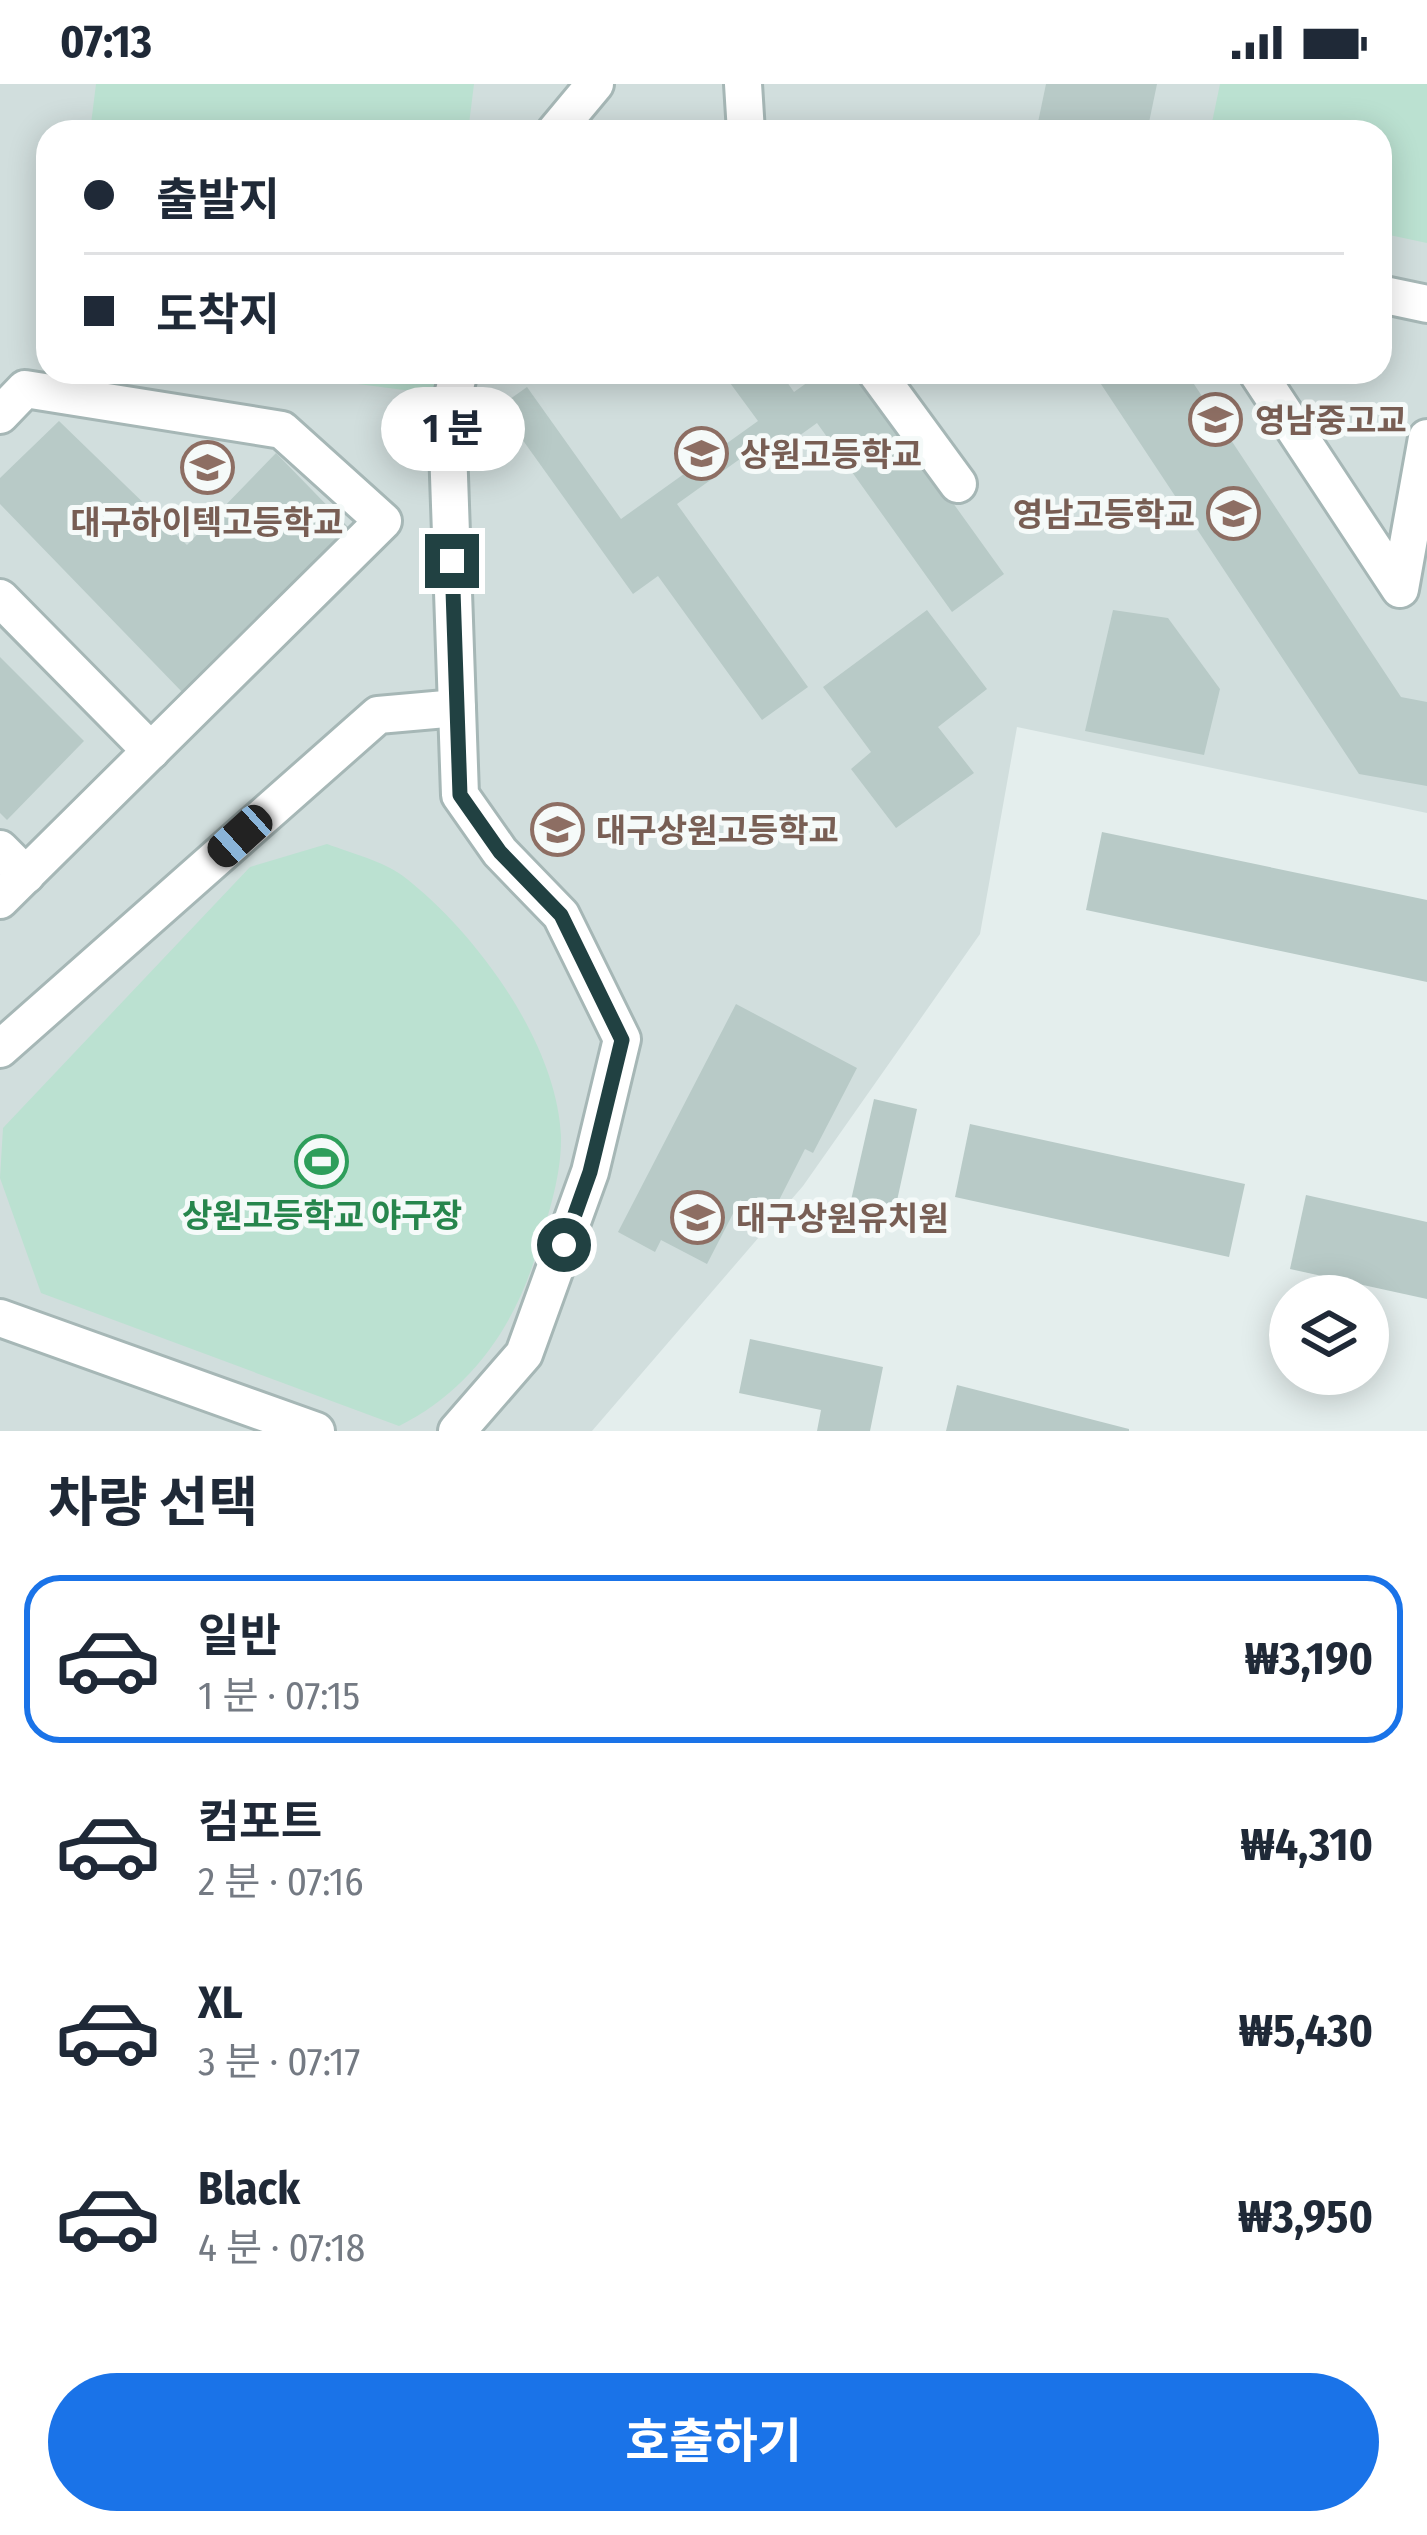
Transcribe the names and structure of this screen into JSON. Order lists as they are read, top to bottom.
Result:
{
  "places": {
    "school or university": [
      "영남중고교",
      "상원고등학교",
      "대구하이텍고등학교",
      "영남고등학교",
      "대구상원고등학교",
      "대구상원유치원"
    ],
    "sports": ["상원고등학교 야구장"]
  },
  "page": {
    "status": "07:13",
    "banner": ["출발지", "도착지"],
    "bubble": "1 분",
    "heading": "차량 선택",
    "list": [
      {
        "name": "일반",
        "note": "1 분 · 07:15",
        "value": "₩3,190"
      },
      {
        "name": "컴포트",
        "note": "2 분 · 07:16",
        "value": "₩4,310"
      },
      {
        "name": "XL",
        "note": "3 분 · 07:17",
        "value": "₩5,430"
      },
      {
        "name": "Black",
        "note": "4 분 · 07:18",
        "value": "₩3,950"
      }
    ],
    "buttons": "호출하기"
  }
}
